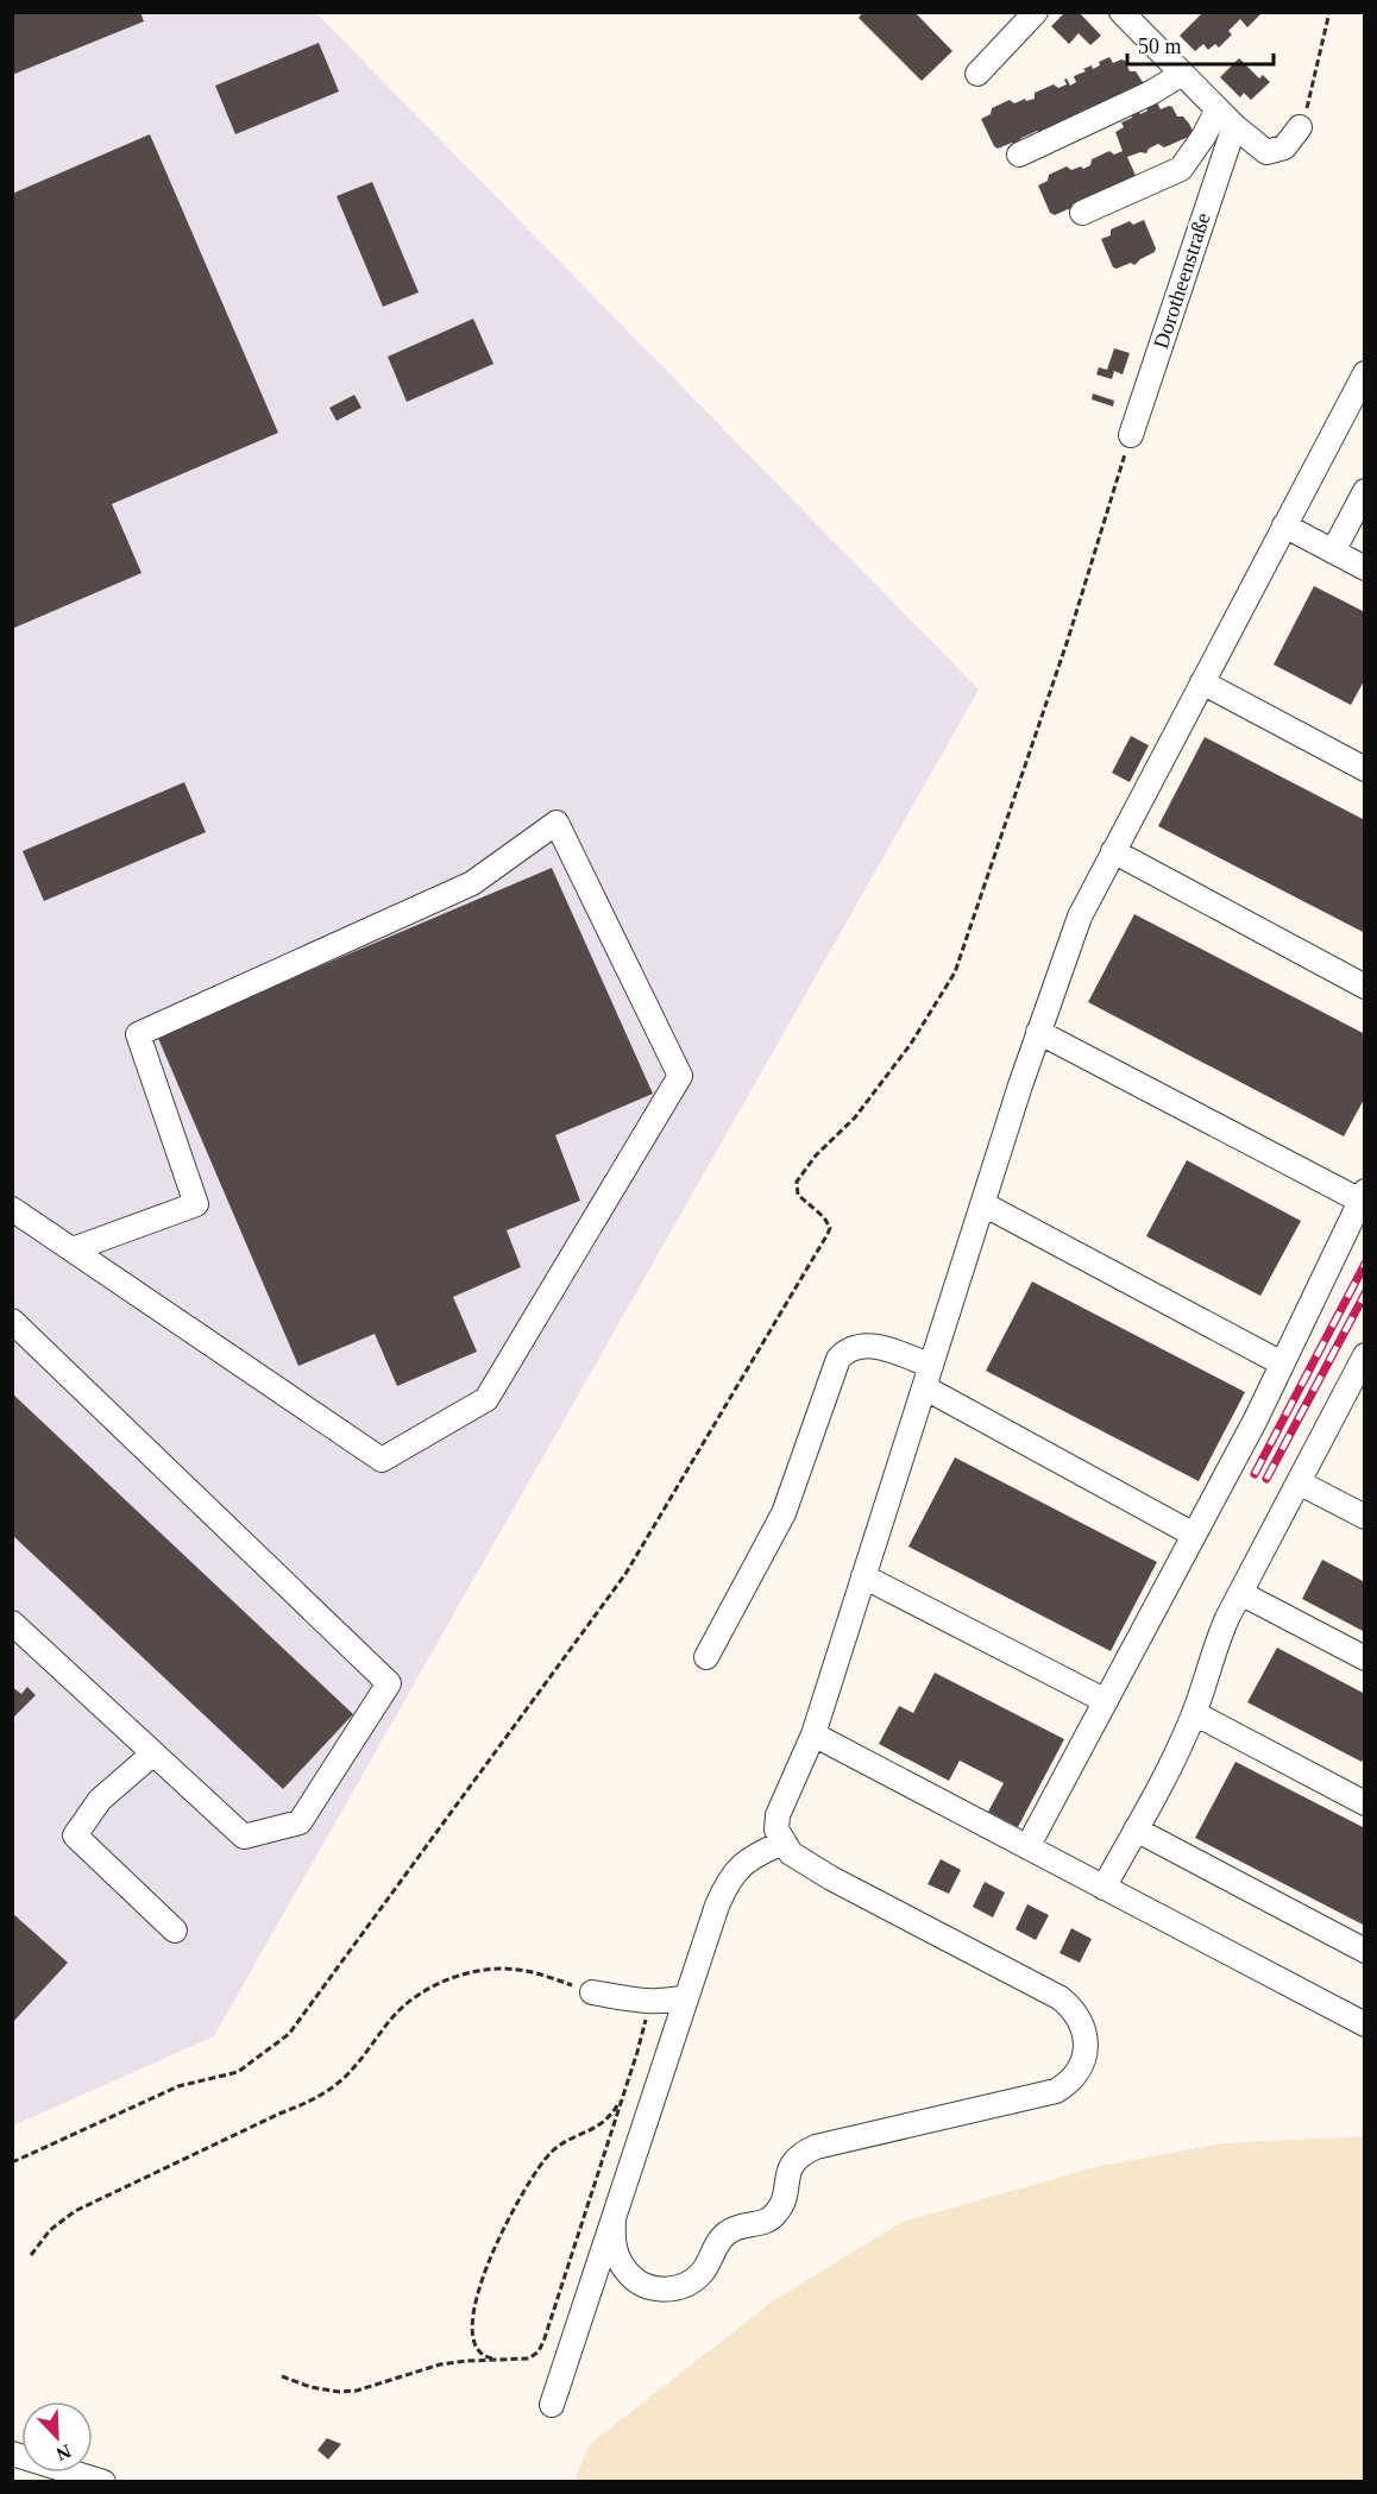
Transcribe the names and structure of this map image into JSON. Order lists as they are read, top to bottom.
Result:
{
  "streets": {
    "street": ["Dorotheenstraße"]
  },
  "scale_bar": "50 m",
  "north": "bottom right"
}
